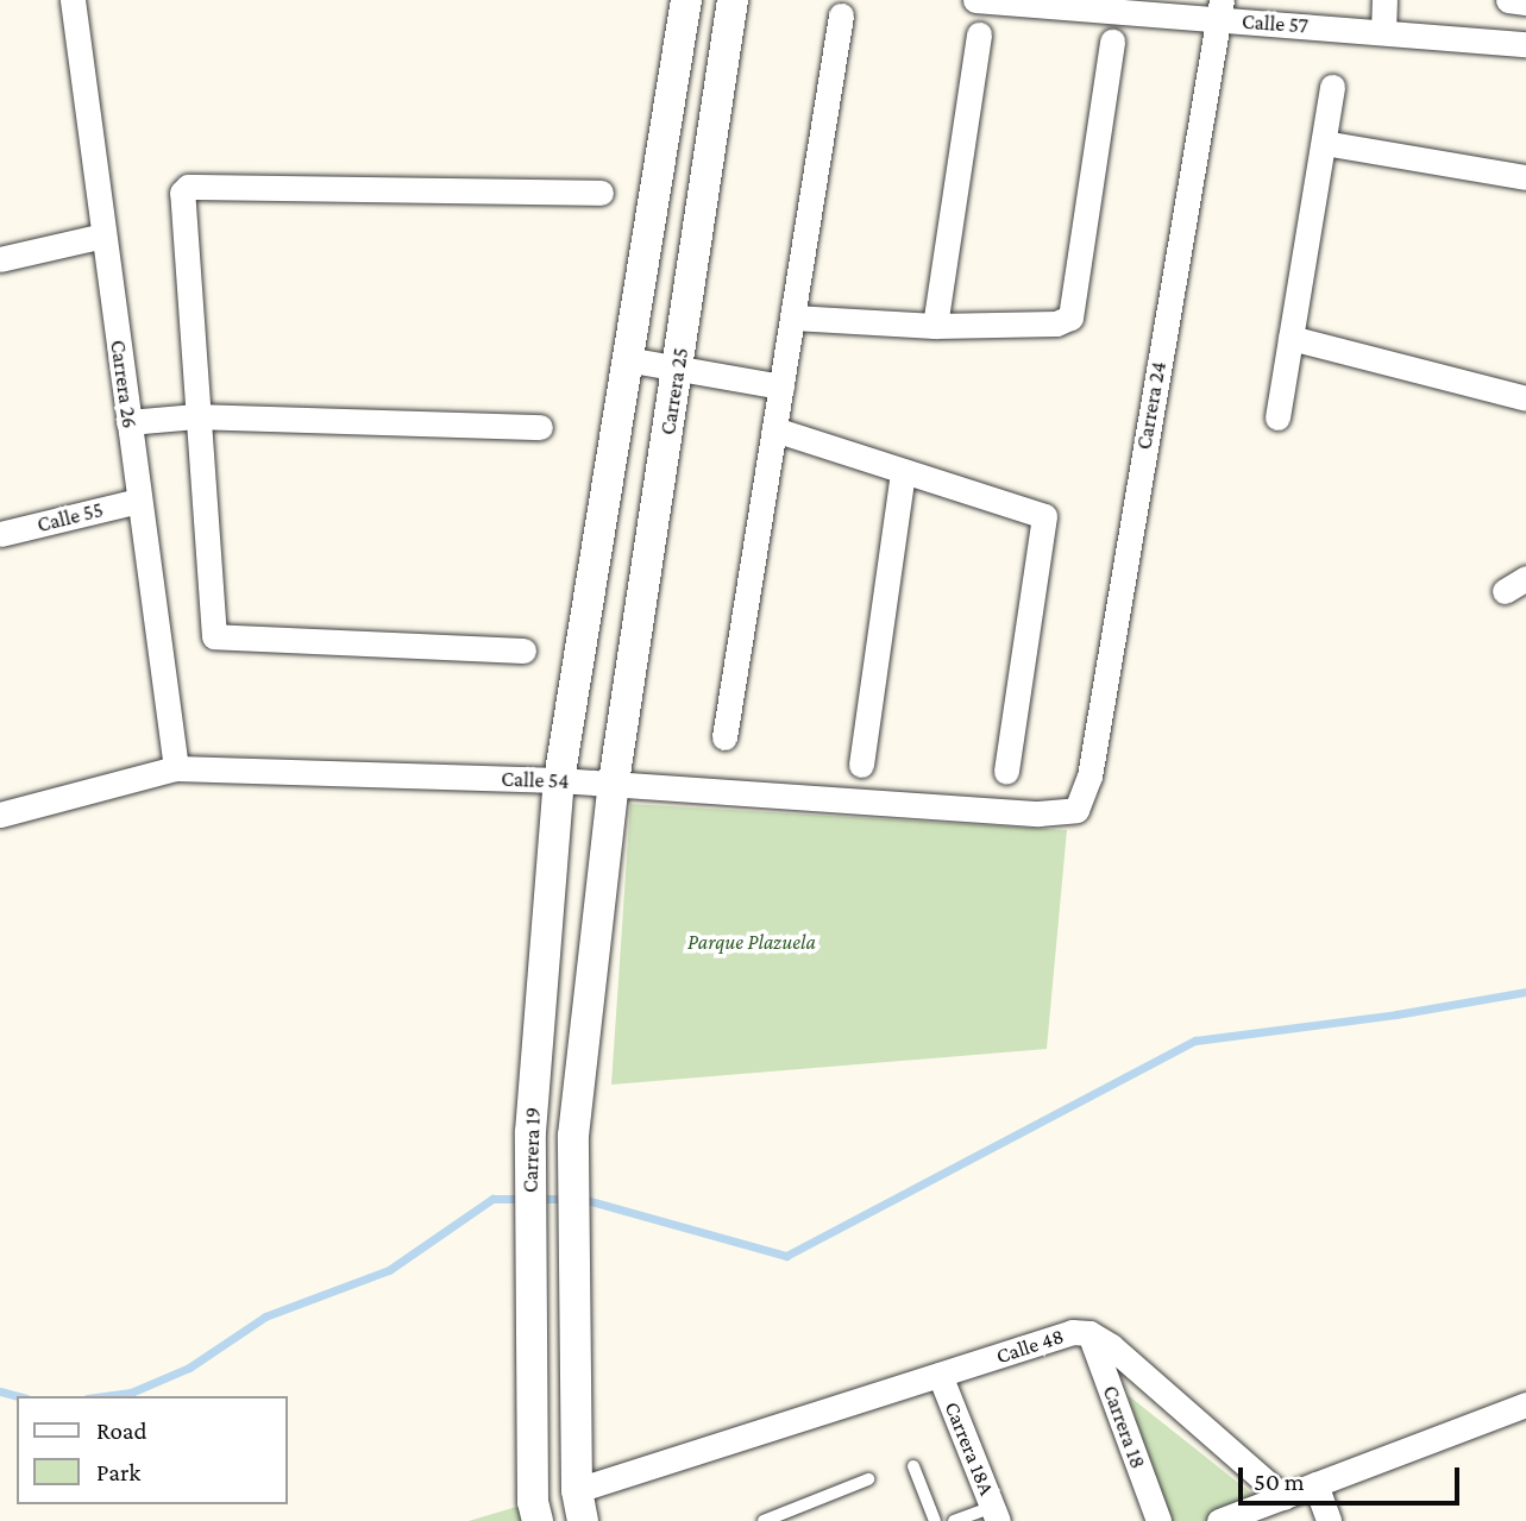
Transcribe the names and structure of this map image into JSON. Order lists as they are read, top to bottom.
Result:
{
  "streets": {
    "street": [
      "Calle 57",
      "Carrera 26",
      "Carrera 25",
      "Carrera 24",
      "Calle 55",
      "Calle 54",
      "Carrera 19",
      "Calle 48",
      "Carrera 18",
      "Carrera 18A"
    ]
  },
  "crossings": [
    ["Calle 57", "Carrera 24"],
    ["Carrera 26", "Calle 55"],
    ["Carrera 26", "Calle 54"],
    ["Carrera 25", "Calle 54"],
    ["Carrera 25", "Carrera 19"],
    ["Carrera 24", "Calle 54"],
    ["Calle 54", "Carrera 19"],
    ["Carrera 19", "Calle 48"],
    ["Calle 48", "Carrera 18"],
    ["Calle 48", "Carrera 18A"]
  ],
  "parks": ["Parque Plazuela"],
  "legend": ["Road", "Park"],
  "scale_bar": "50 m"
}
